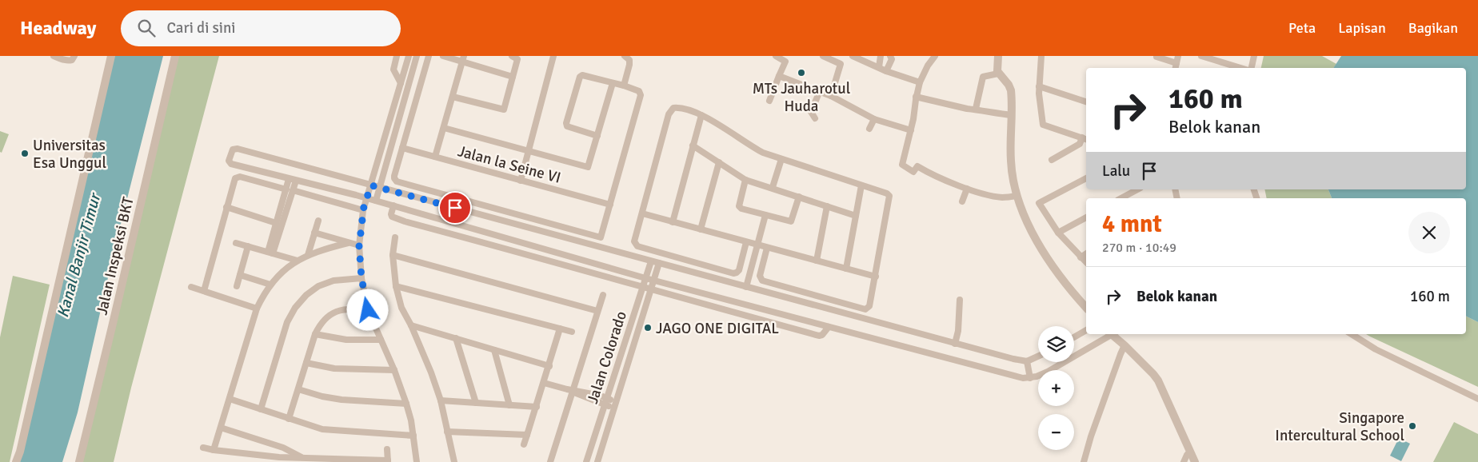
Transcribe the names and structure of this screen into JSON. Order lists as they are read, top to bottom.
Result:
{
  "streets": {
    "street": ["Jalan la Seine VI", "Jalan Inspeksi BKT", "Jalan Colorado"]
  },
  "water": ["Kanal Banjir Timur"],
  "places": [
    "MTs Jauharotul Huda",
    "Universitas Esa Unggul",
    "JAGO ONE DIGITAL",
    "Singapore Intercultural School"
  ],
  "page": {
    "header": "Headway",
    "search": "Cari di sini",
    "nav": ["Peta", "Lapisan", "Bagikan"],
    "turn": ["160 m", "Belok kanan"],
    "then": "Lalu",
    "heading": ["4 mnt", "270 m · 10:49"],
    "list": [
      {
        "name": "Belok kanan",
        "value": "160 m"
      }
    ],
    "map_buttons": ["+", "−"]
  }
}
